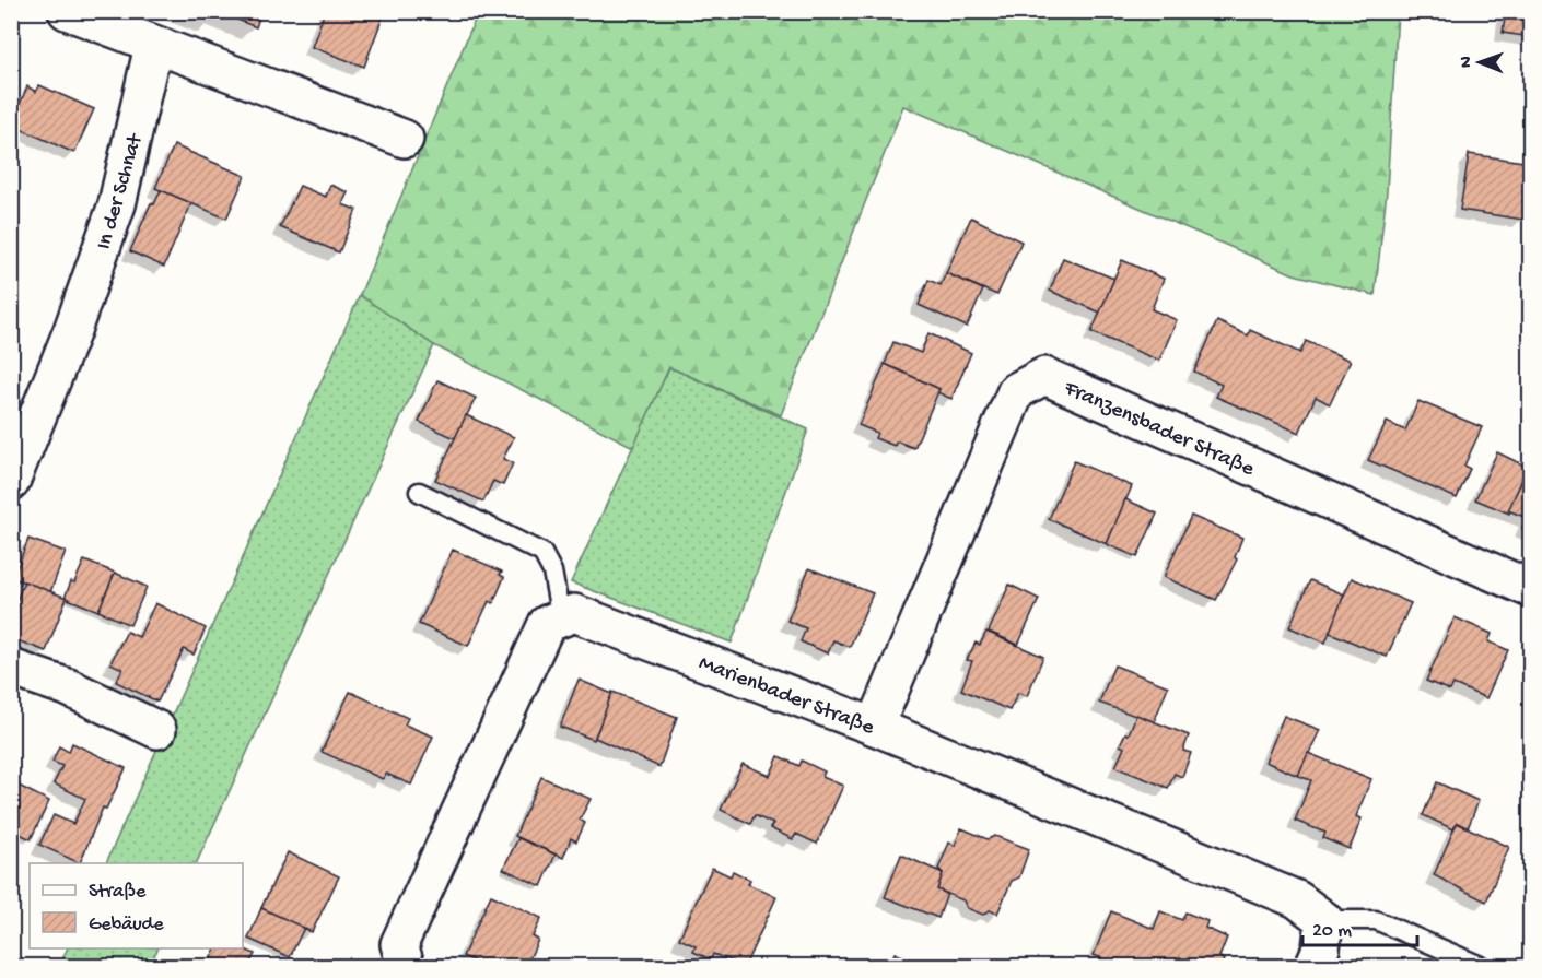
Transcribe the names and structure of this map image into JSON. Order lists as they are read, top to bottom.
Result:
{
  "streets": {
    "street": ["In der Schnat", "Franzensbader Straße", "Marienbader Straße"]
  },
  "crossings": [
    ["Franzensbader Straße", "Marienbader Straße"]
  ],
  "legend": ["Straße", "Gebäude"],
  "scale_bar": "20 m",
  "north": "left"
}
